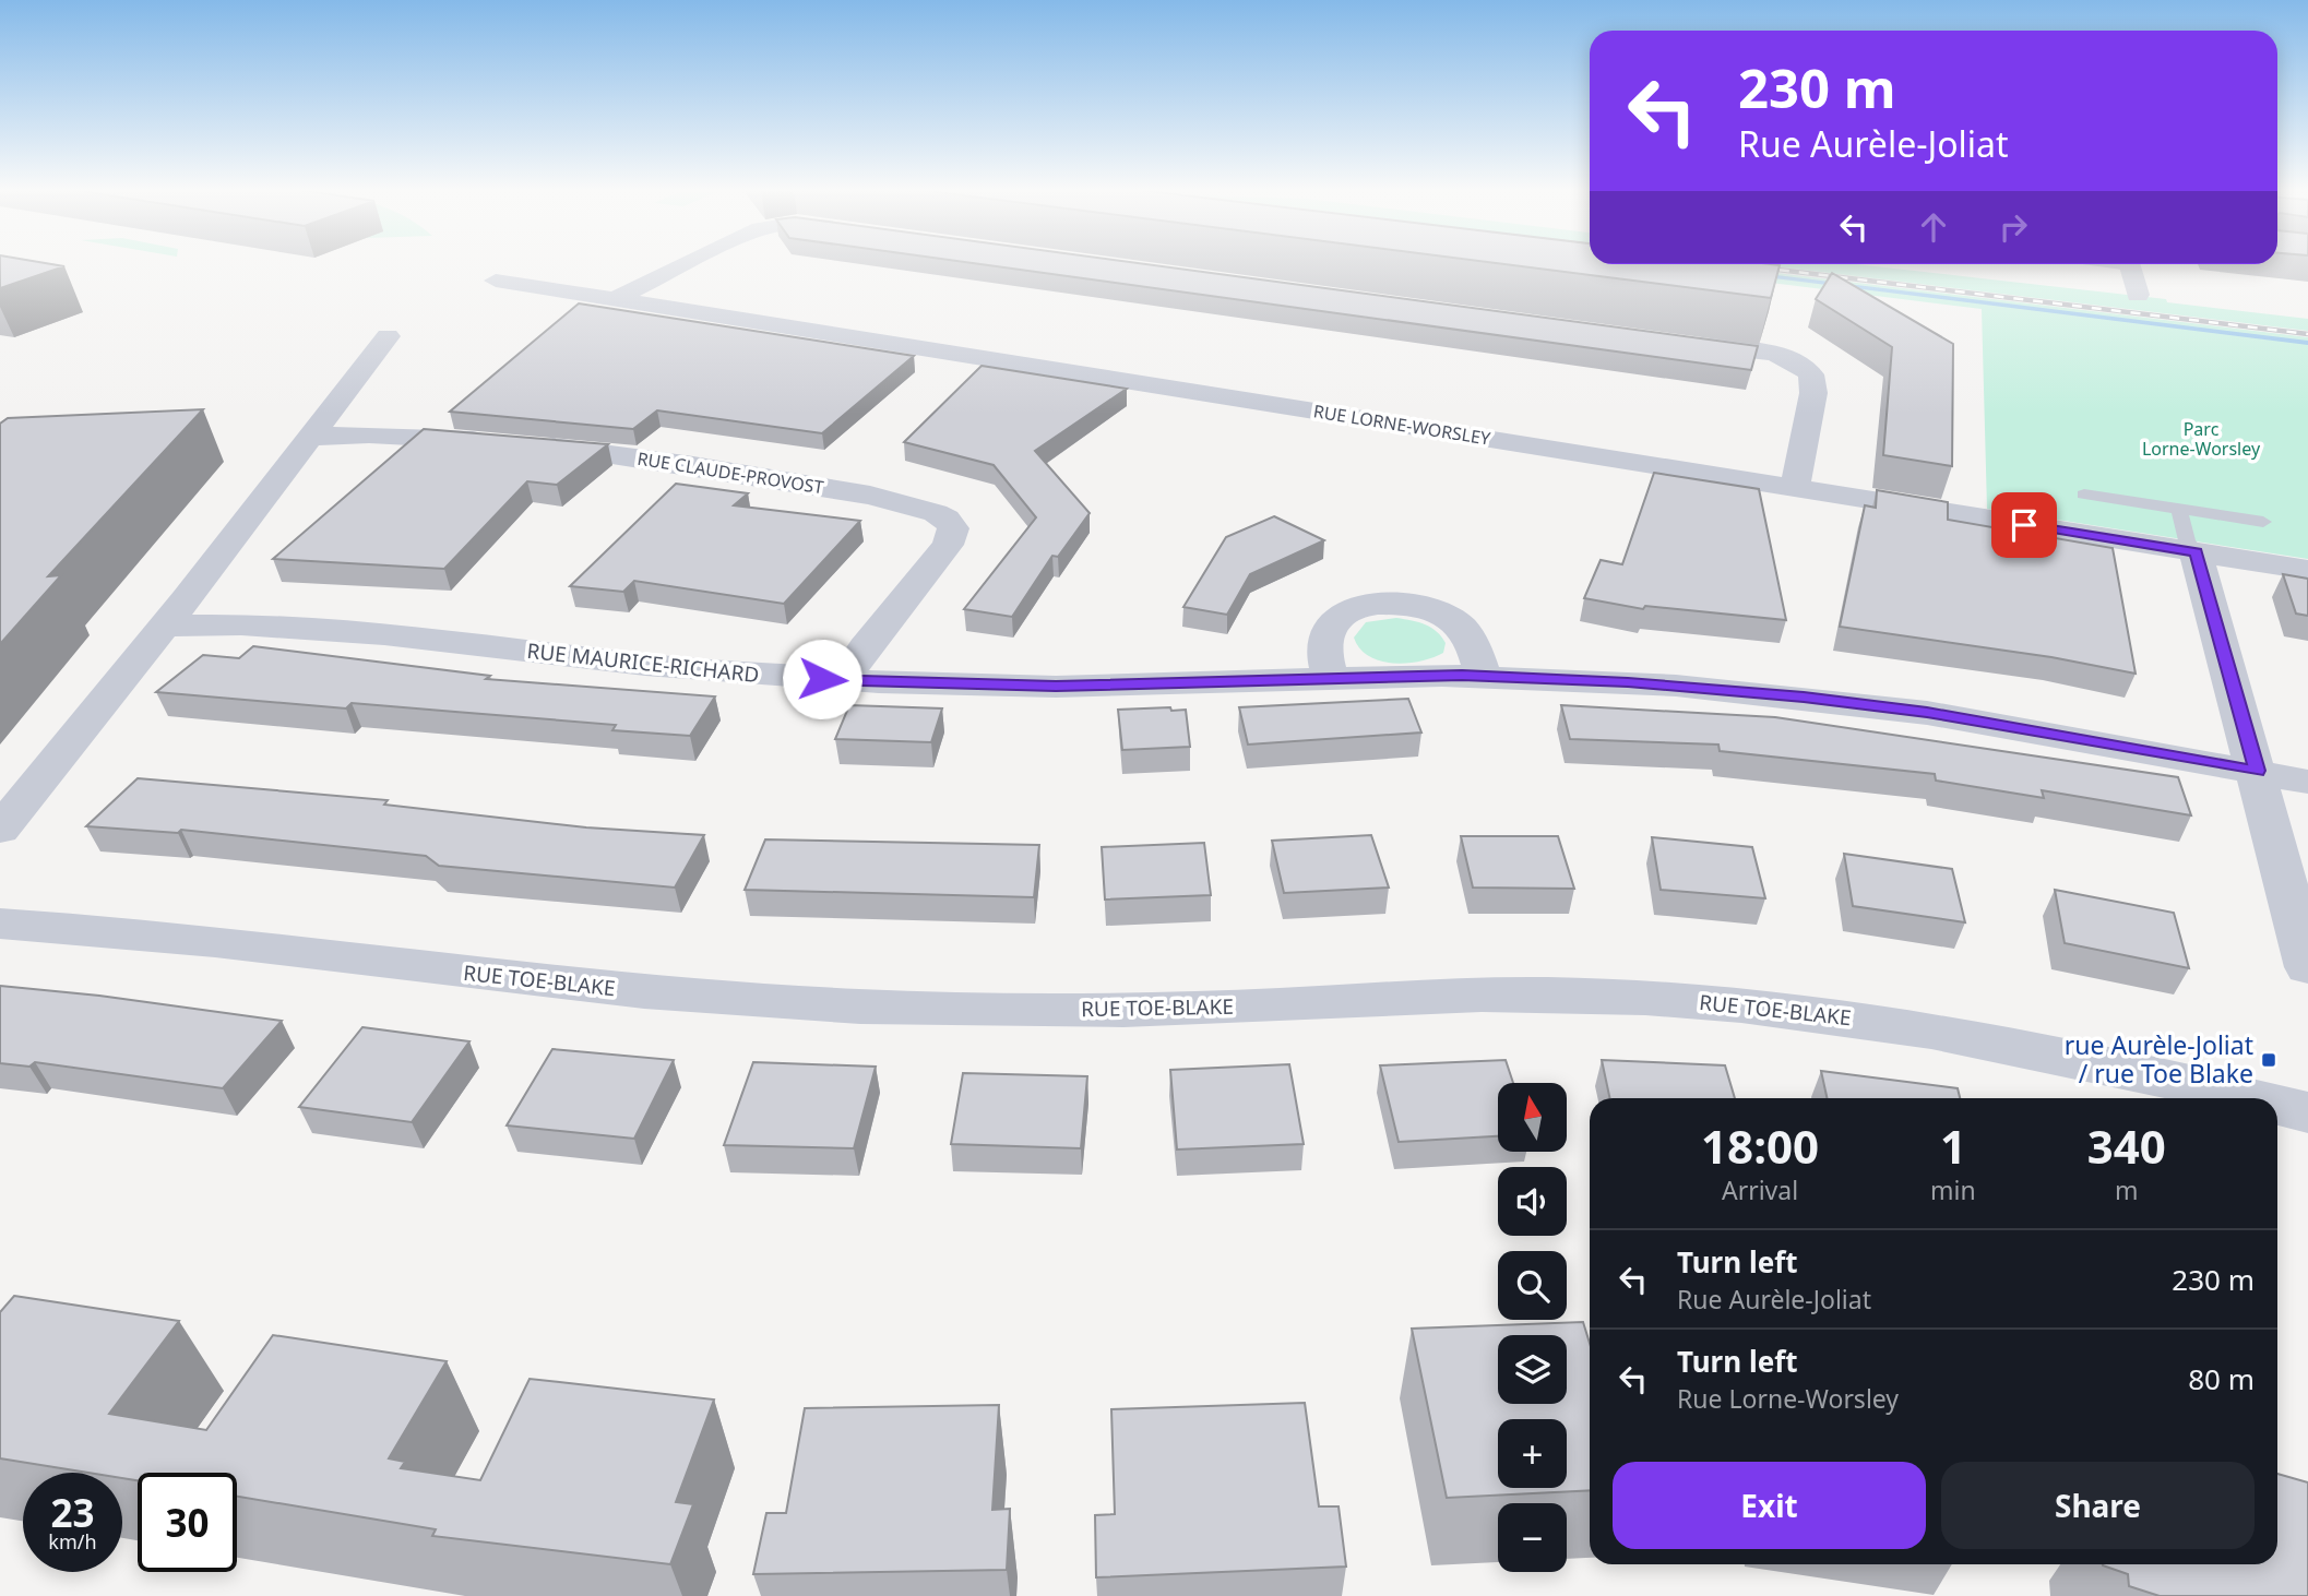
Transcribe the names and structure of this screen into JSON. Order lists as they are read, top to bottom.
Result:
{
  "streets": {
    "street": [
      "RUE LORNE-WORSLEY",
      "RUE CLAUDE-PROVOST",
      "RUE MAURICE-RICHARD",
      "RUE TOE-BLAKE"
    ]
  },
  "crossings": [
    ["RUE CLAUDE-PROVOST", "RUE MAURICE-RICHARD"]
  ],
  "parks": ["Parc Lorne-Worsley"],
  "places": {
    "transit": ["rue Aurèle-Joliat / rue Toe Blake"]
  },
  "north": "top",
  "page": {
    "turn": ["230 m", "Rue Aurèle-Joliat"],
    "map_buttons": ["+", "−"],
    "eta": [
      "18:00",
      "Arrival",
      "1",
      "min",
      "340",
      "m"
    ],
    "list": [
      {
        "name": "Turn left",
        "note": "Rue Aurèle-Joliat",
        "value": "230 m"
      },
      {
        "name": "Turn left",
        "note": "Rue Lorne-Worsley",
        "value": "80 m"
      }
    ],
    "buttons": ["Exit", "Share"],
    "speed": "23 km/h",
    "limit": "30"
  }
}
